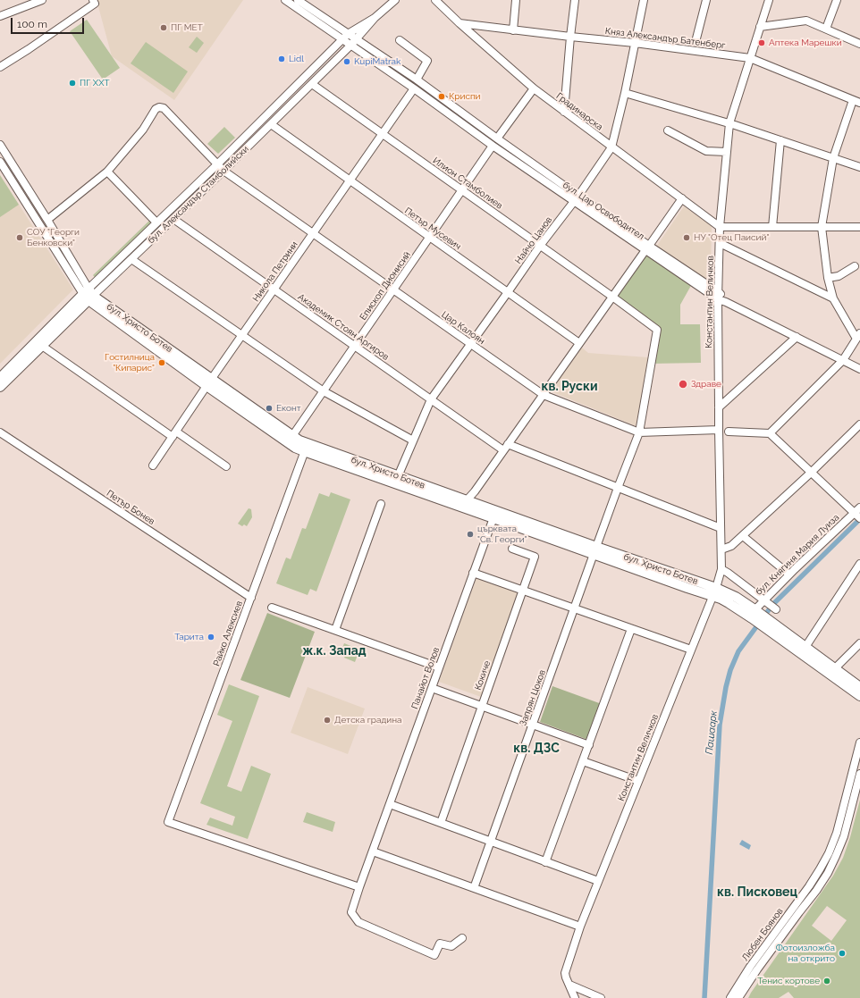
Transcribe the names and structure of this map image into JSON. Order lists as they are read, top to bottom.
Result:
{
  "streets": {
    "main road": ["бул. Александър Стамболийски", "бул. Христо Ботев"],
    "street": [
      "Княз Александър Батенберг",
      "Градинарска",
      "Илион Стамболиев",
      "бул. Цар Освободител",
      "Петър Мусевич",
      "Найчо Цанов",
      "Никола Петрини",
      "Епископ Дионисий",
      "Константин Величков",
      "Академик Стоян Аргиров",
      "Цар Калоян",
      "Петър Бонев",
      "бул. Княгиня Мария Луиза",
      "Райко Алексиев",
      "Кокиче",
      "Панайот Волов",
      "Запрян Цоков",
      "Любен Боянов"
    ]
  },
  "crossings": [
    ["Княз Александър Батенберг", "Градинарска"],
    ["Княз Александър Батенберг", "Найчо Цанов"],
    ["Княз Александър Батенберг", "Константин Величков"],
    ["Градинарска", "Найчо Цанов"],
    ["Градинарска", "Константин Величков"],
    ["Илион Стамболиев", "бул. Александър Стамболийски"],
    ["Илион Стамболиев", "Найчо Цанов"],
    ["Илион Стамболиев", "Никола Петрини"],
    ["Илион Стамболиев", "Епископ Дионисий"],
    ["Илион Стамболиев", "Цар Калоян"],
    ["Илион Стамболиев", "Запрян Цоков"],
    ["бул. Александър Стамболийски", "бул. Цар Освободител"],
    ["бул. Александър Стамболийски", "Петър Мусевич"],
    ["бул. Александър Стамболийски", "Академик Стоян Аргиров"],
    ["бул. Александър Стамболийски", "бул. Христо Ботев"],
    ["бул. Александър Стамболийски", "Цар Калоян"],
    ["бул. Цар Освободител", "Найчо Цанов"],
    ["бул. Цар Освободител", "Никола Петрини"],
    ["бул. Цар Освободител", "Епископ Дионисий"],
    ["бул. Цар Освободител", "Константин Величков"],
    ["Петър Мусевич", "Найчо Цанов"],
    ["Петър Мусевич", "Никола Петрини"],
    ["Петър Мусевич", "Епископ Дионисий"],
    ["Найчо Цанов", "Академик Стоян Аргиров"],
    ["Найчо Цанов", "бул. Христо Ботев"],
    ["Найчо Цанов", "Цар Калоян"],
    ["Никола Петрини", "Академик Стоян Аргиров"],
    ["Никола Петрини", "бул. Христо Ботев"],
    ["Никола Петрини", "Цар Калоян"],
    ["Епископ Дионисий", "Академик Стоян Аргиров"],
    ["Епископ Дионисий", "бул. Христо Ботев"],
    ["Епископ Дионисий", "Цар Калоян"],
    ["Константин Величков", "Академик Стоян Аргиров"],
    ["Константин Величков", "бул. Христо Ботев"],
    ["Константин Величков", "Цар Калоян"],
    ["Академик Стоян Аргиров", "Запрян Цоков"],
    ["бул. Христо Ботев", "бул. Княгиня Мария Луиза"],
    ["бул. Христо Ботев", "Райко Алексиев"],
    ["бул. Христо Ботев", "Панайот Волов"],
    ["бул. Христо Ботев", "Запрян Цоков"],
    ["Цар Калоян", "Запрян Цоков"],
    ["Петър Бонев", "Райко Алексиев"],
    ["Райко Алексиев", "Панайот Волов"]
  ],
  "districts": [
    "кв. Руски",
    "ж.к. Запад",
    "кв. ДЗС",
    "кв. Писковец"
  ],
  "water": ["Пашаарк"],
  "places": [
    "ПГ МЕТ",
    "Аптека Марешки",
    "Lidl",
    "KupiMatrak",
    "ПГ ХХТ",
    "Криспи",
    "СОУ \"Георги Бенковски\"",
    "НУ \"Отец Паисий\"",
    "Гостилница \"Кипарис\"",
    "Здраве",
    "Еконт",
    "църквата \"Св. Георги\"",
    "Тарита",
    "Детска градина",
    "Фотоизложба на открито",
    "Тенис кортове"
  ],
  "scale_bar": "100 m"
}
